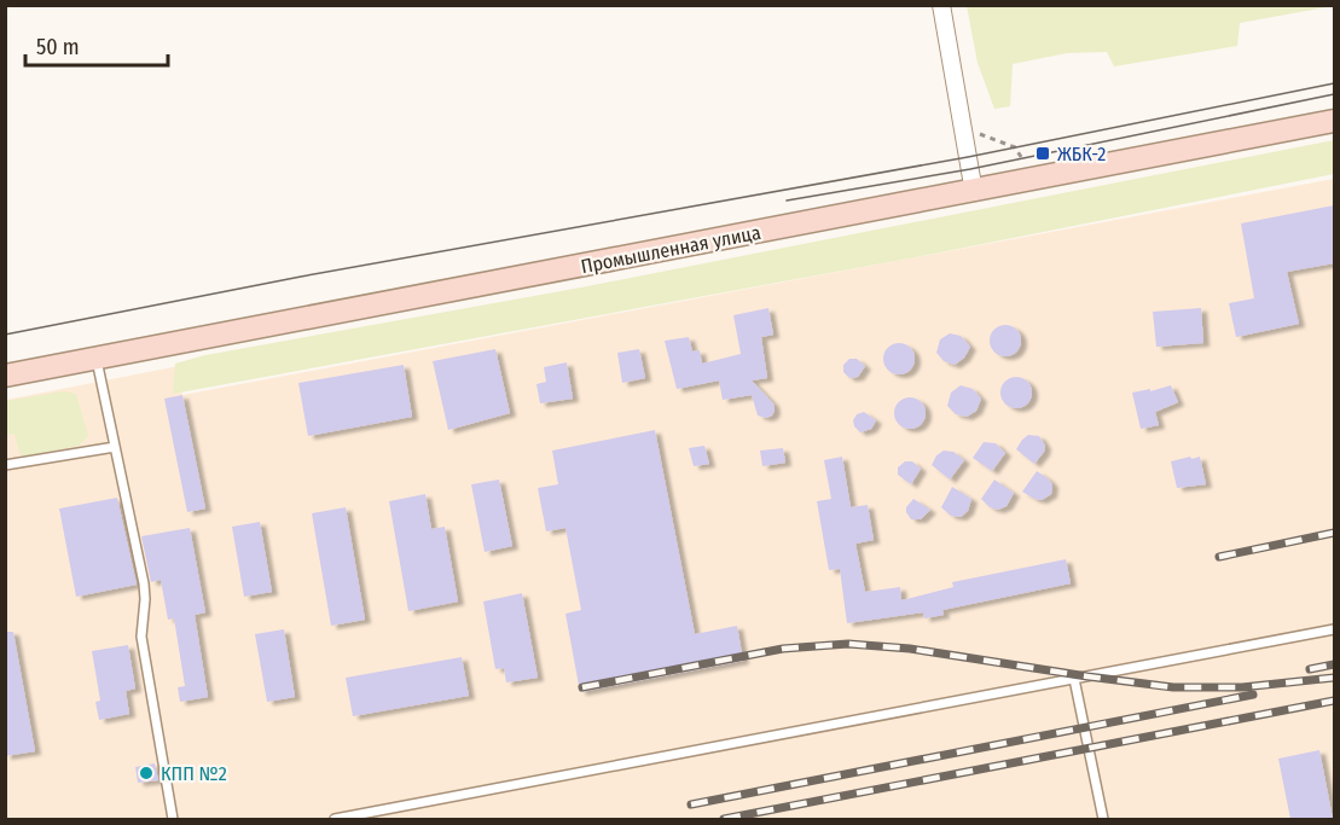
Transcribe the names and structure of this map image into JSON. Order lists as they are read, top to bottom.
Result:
{
  "streets": {
    "street": ["Промышленная улица"]
  },
  "places": {
    "transit": ["ЖБК-2"],
    "other": ["КПП №2"]
  },
  "scale_bar": "50 m"
}
